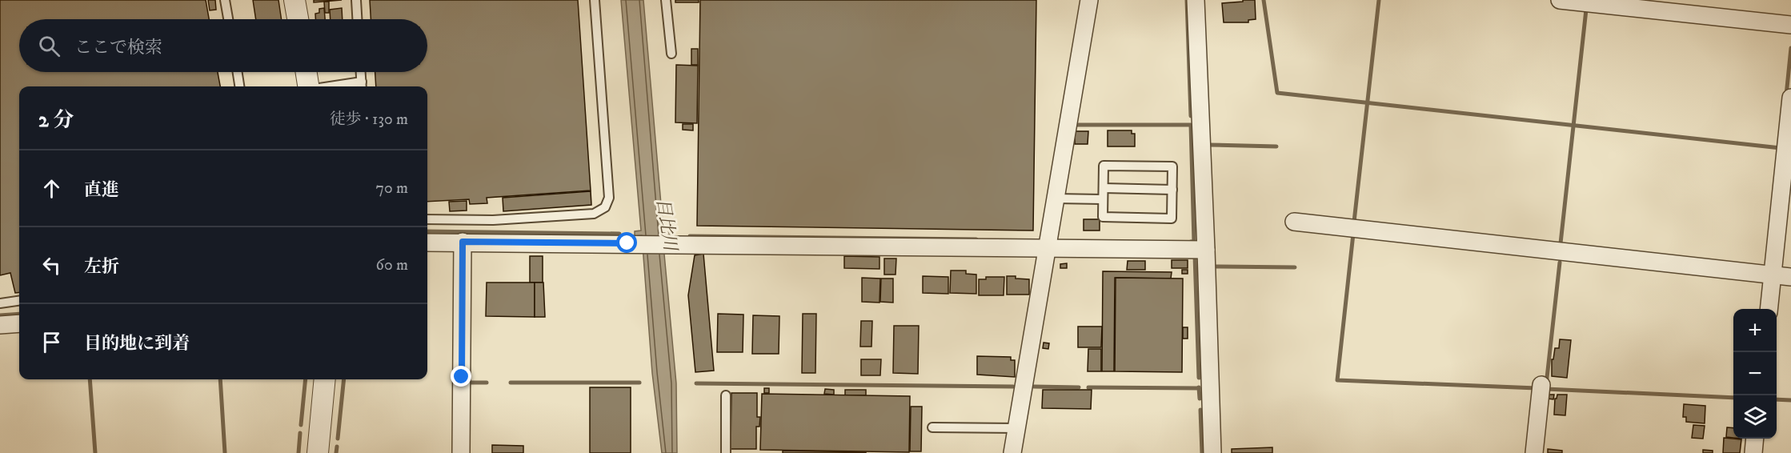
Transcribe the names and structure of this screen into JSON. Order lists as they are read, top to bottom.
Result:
{
  "water": ["目比川"],
  "page": {
    "search": "ここで検索",
    "heading": ["2 分", "徒歩 · 130 m"],
    "list": [
      ["直進", "70 m"],
      ["左折", "60 m"],
      "目的地に到着"
    ],
    "map_buttons": ["+", "−"]
  }
}
